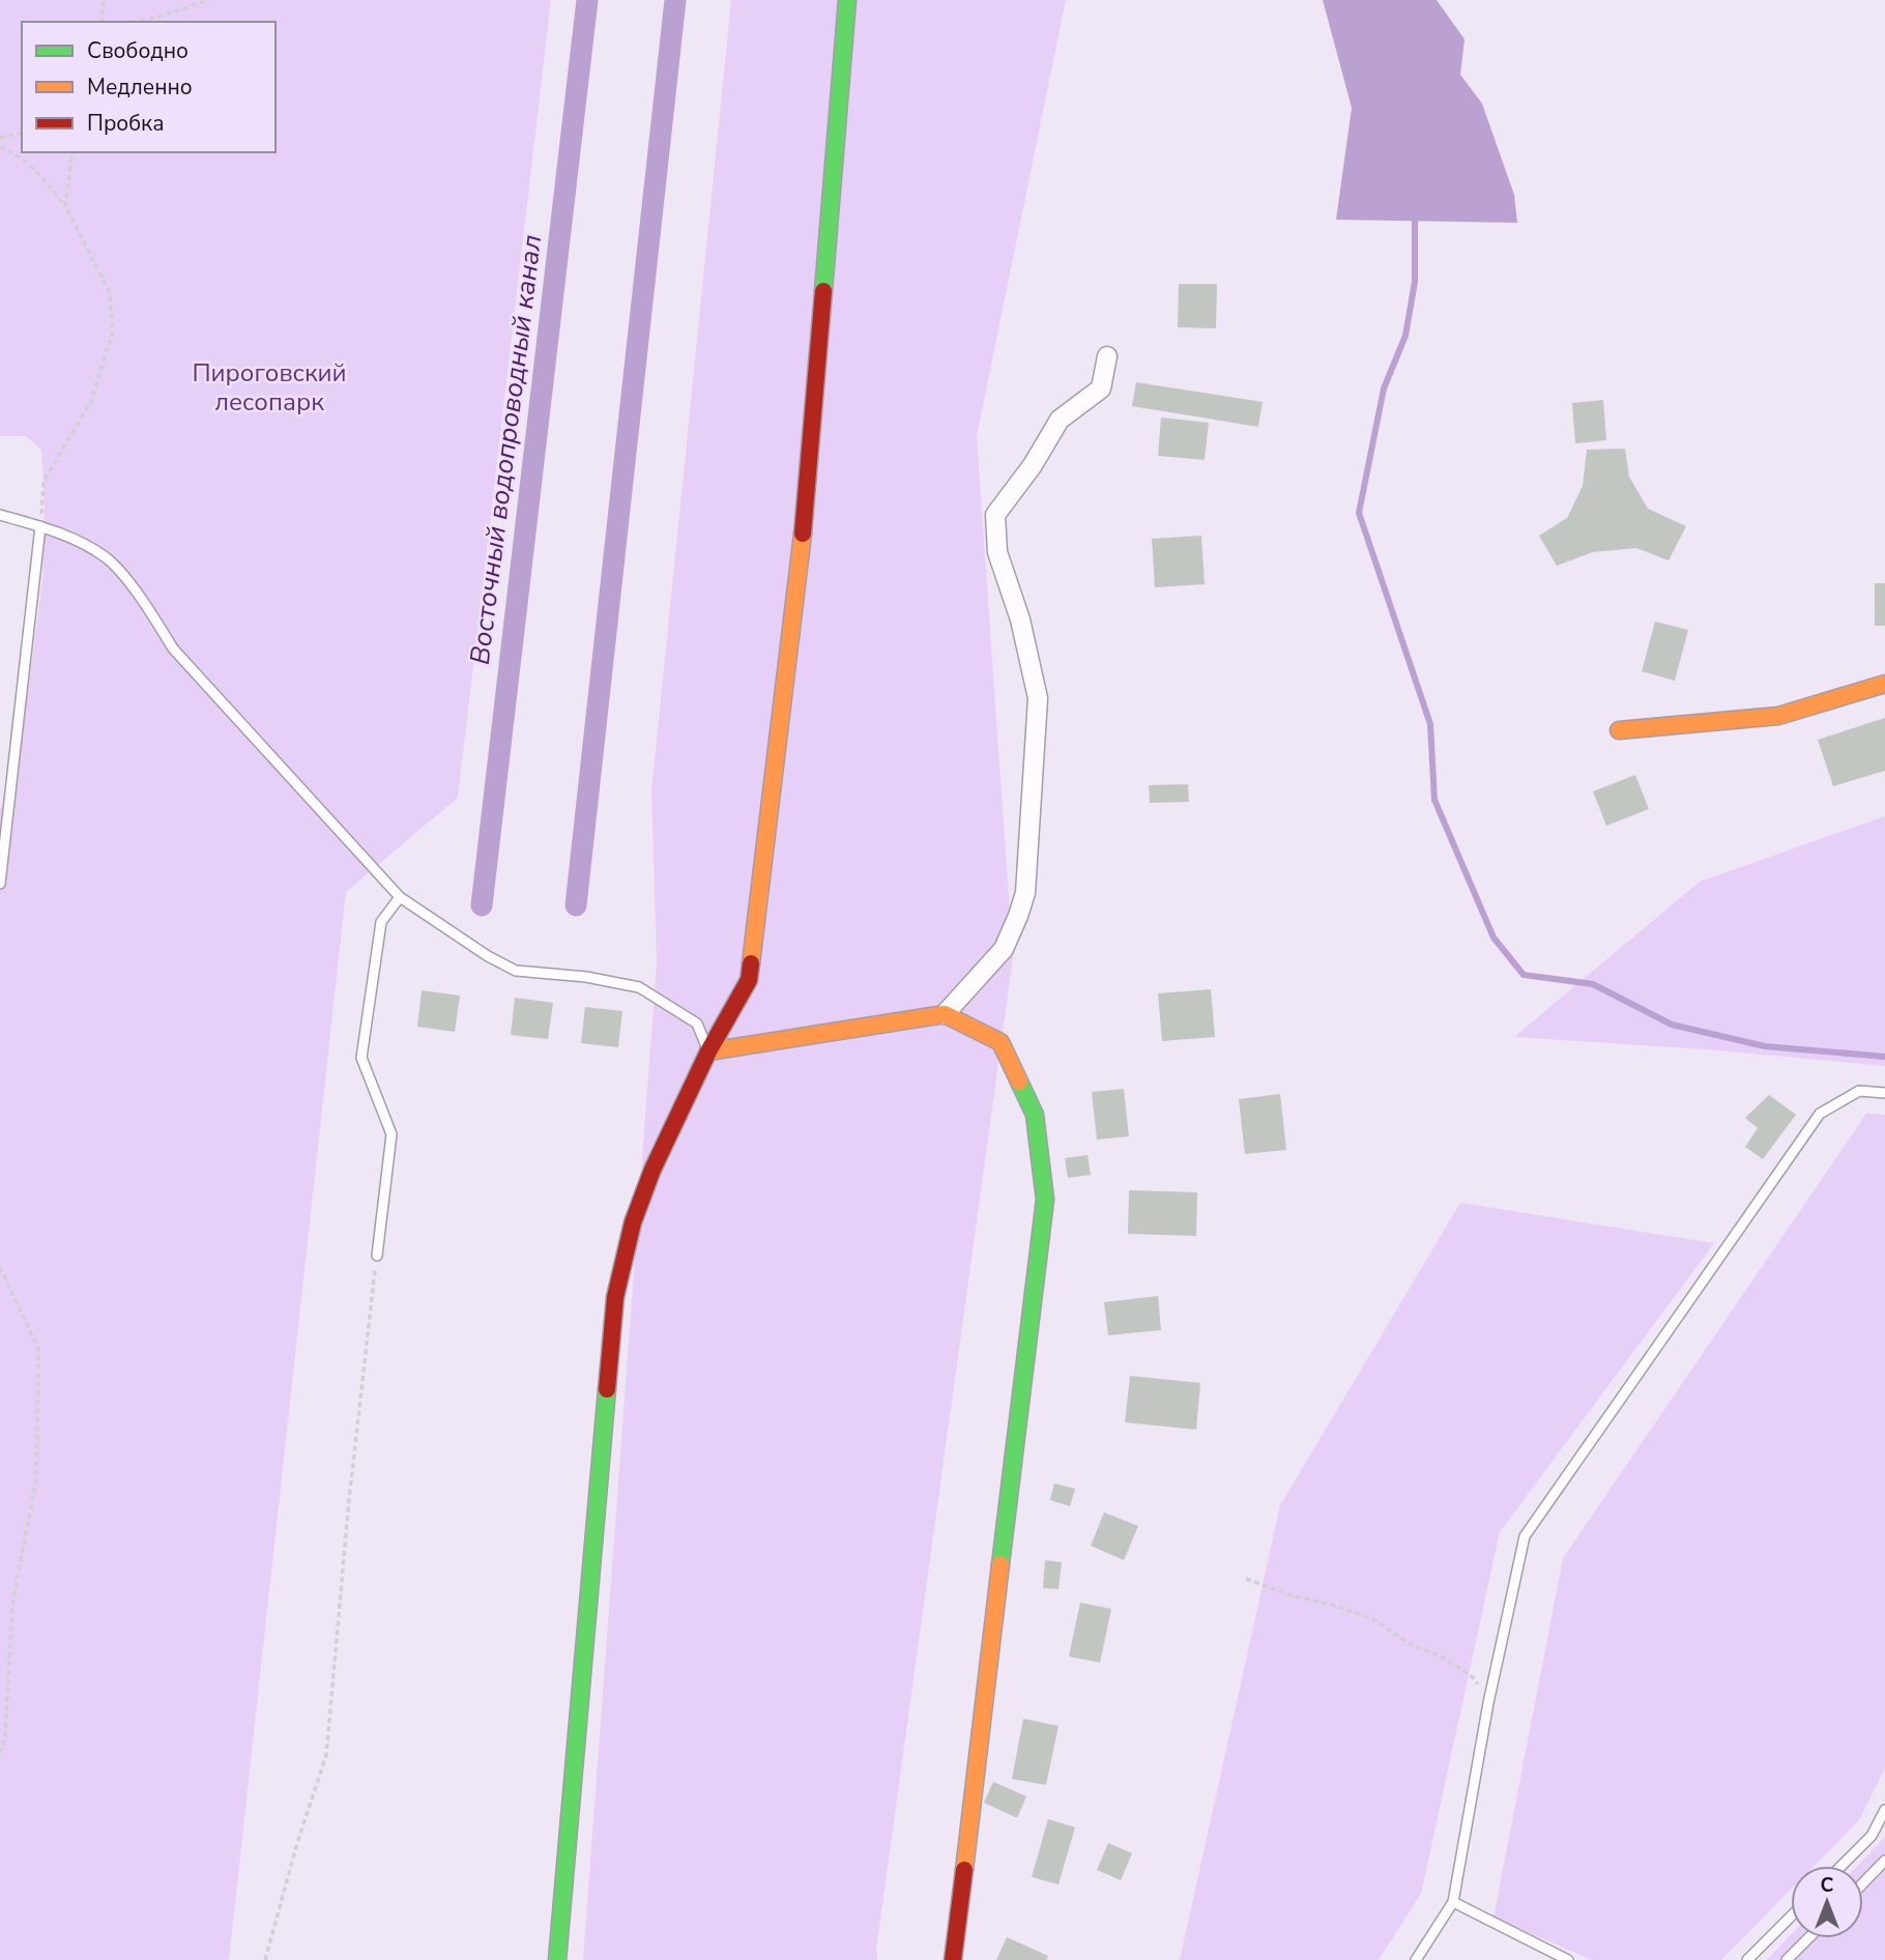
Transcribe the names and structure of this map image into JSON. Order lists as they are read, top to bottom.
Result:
{
  "water": ["Восточный водопроводный канал"],
  "parks": ["Пироговский лесопарк"],
  "legend": ["Свободно", "Медленно", "Пробка"],
  "north": "top"
}
